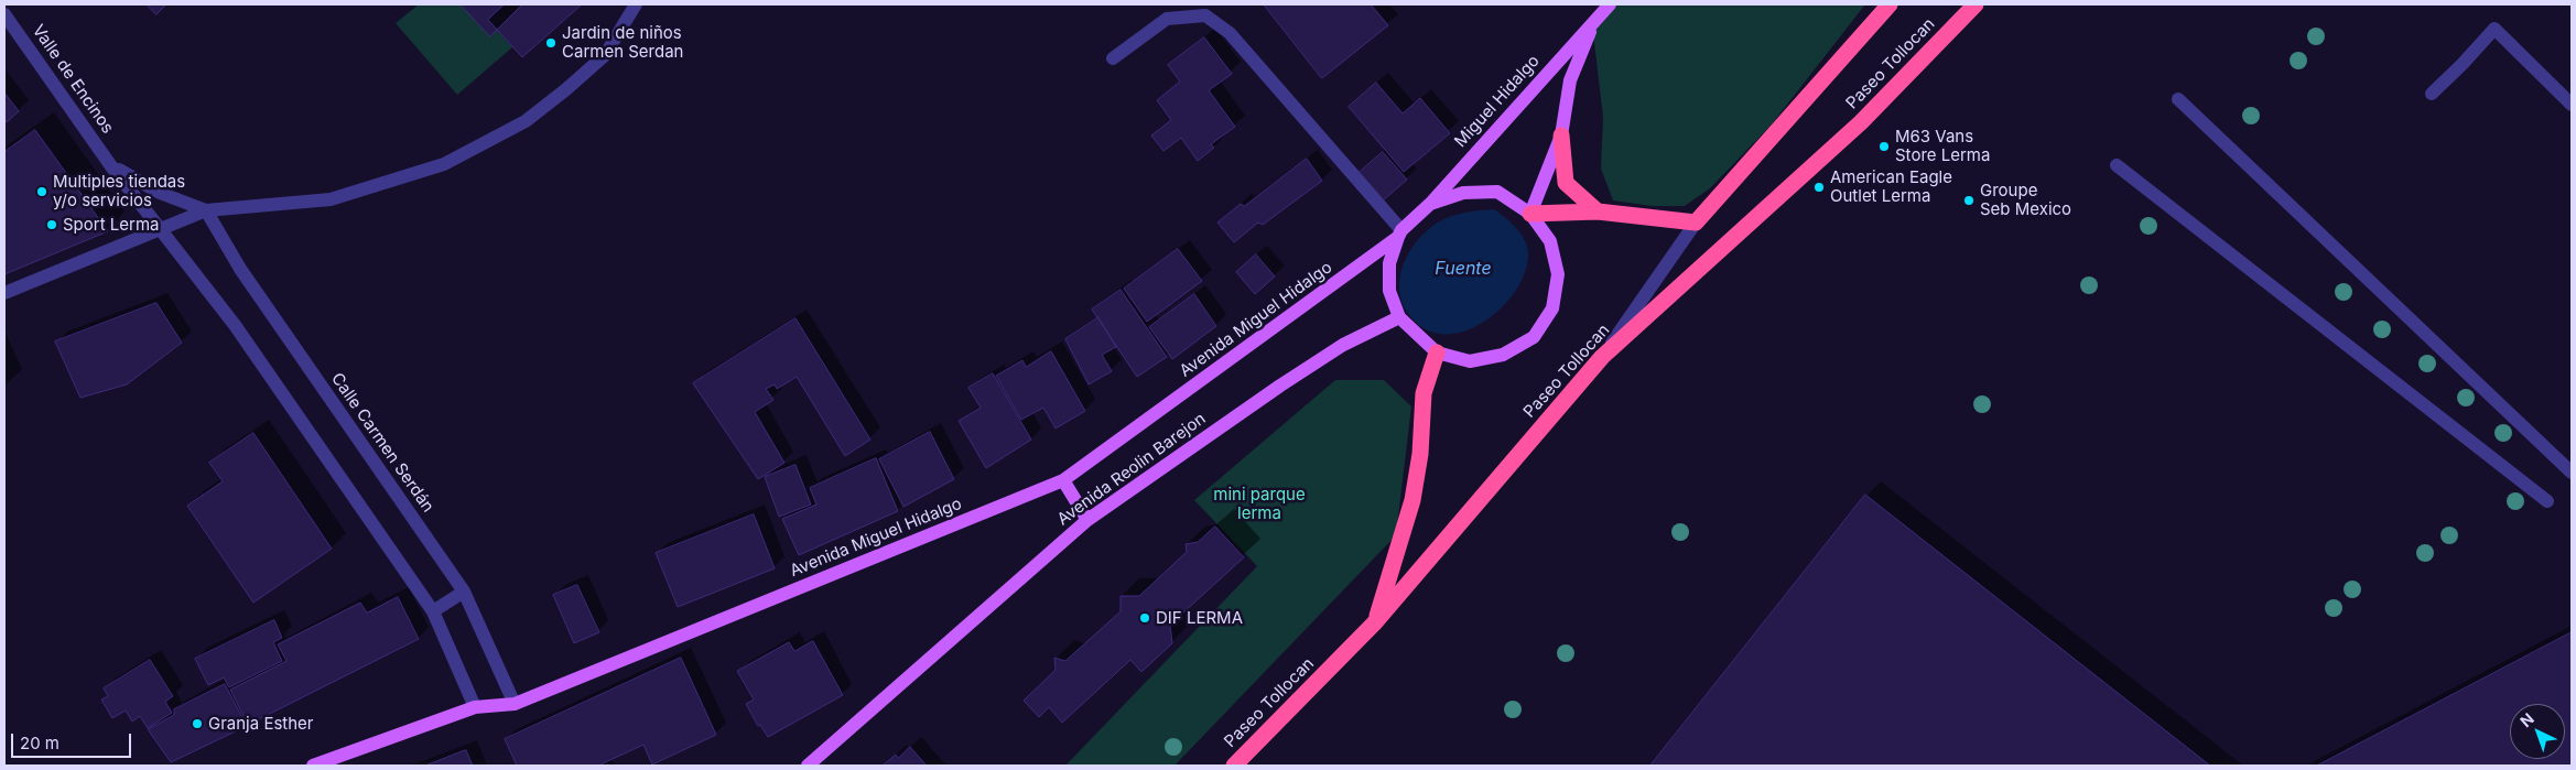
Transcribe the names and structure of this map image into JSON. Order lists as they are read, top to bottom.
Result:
{
  "streets": {
    "highway": ["Paseo Tollocan"],
    "main road": ["Miguel Hidalgo", "Avenida Miguel Hidalgo", "Avenida Reolin Barejon"],
    "street": ["Valle de Encinos", "Calle Carmen Serdán"]
  },
  "crossings": [
    ["Valle de Encinos", "Calle Carmen Serdán"],
    ["Miguel Hidalgo", "Avenida Miguel Hidalgo"],
    ["Miguel Hidalgo", "Avenida Reolin Barejon"],
    ["Avenida Miguel Hidalgo", "Calle Carmen Serdán"],
    ["Avenida Miguel Hidalgo", "Avenida Reolin Barejon"]
  ],
  "water": ["Fuente"],
  "parks": ["mini parque lerma"],
  "places": [
    "Jardin de niños Carmen Serdan",
    "M63 Vans Store Lerma",
    "American Eagle Outlet Lerma",
    "Multiples tiendas y/o servicios",
    "Groupe Seb Mexico",
    "Sport Lerma",
    "DIF LERMA",
    "Granja Esther"
  ],
  "scale_bar": "20 m",
  "north": "top left"
}
